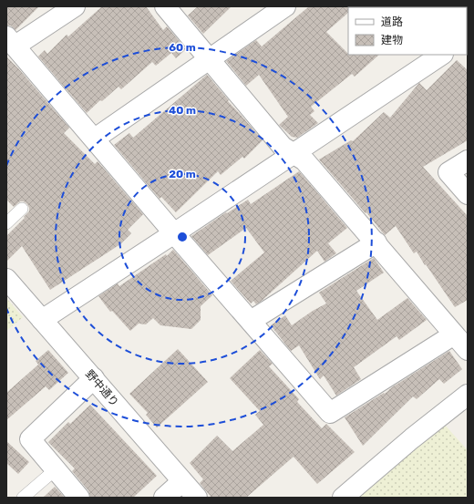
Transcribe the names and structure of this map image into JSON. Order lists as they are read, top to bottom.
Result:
{
  "streets": {
    "street": ["野中通り"]
  },
  "legend": ["道路", "建物"],
  "rings": ["60 m", "40 m", "20 m"]
}
